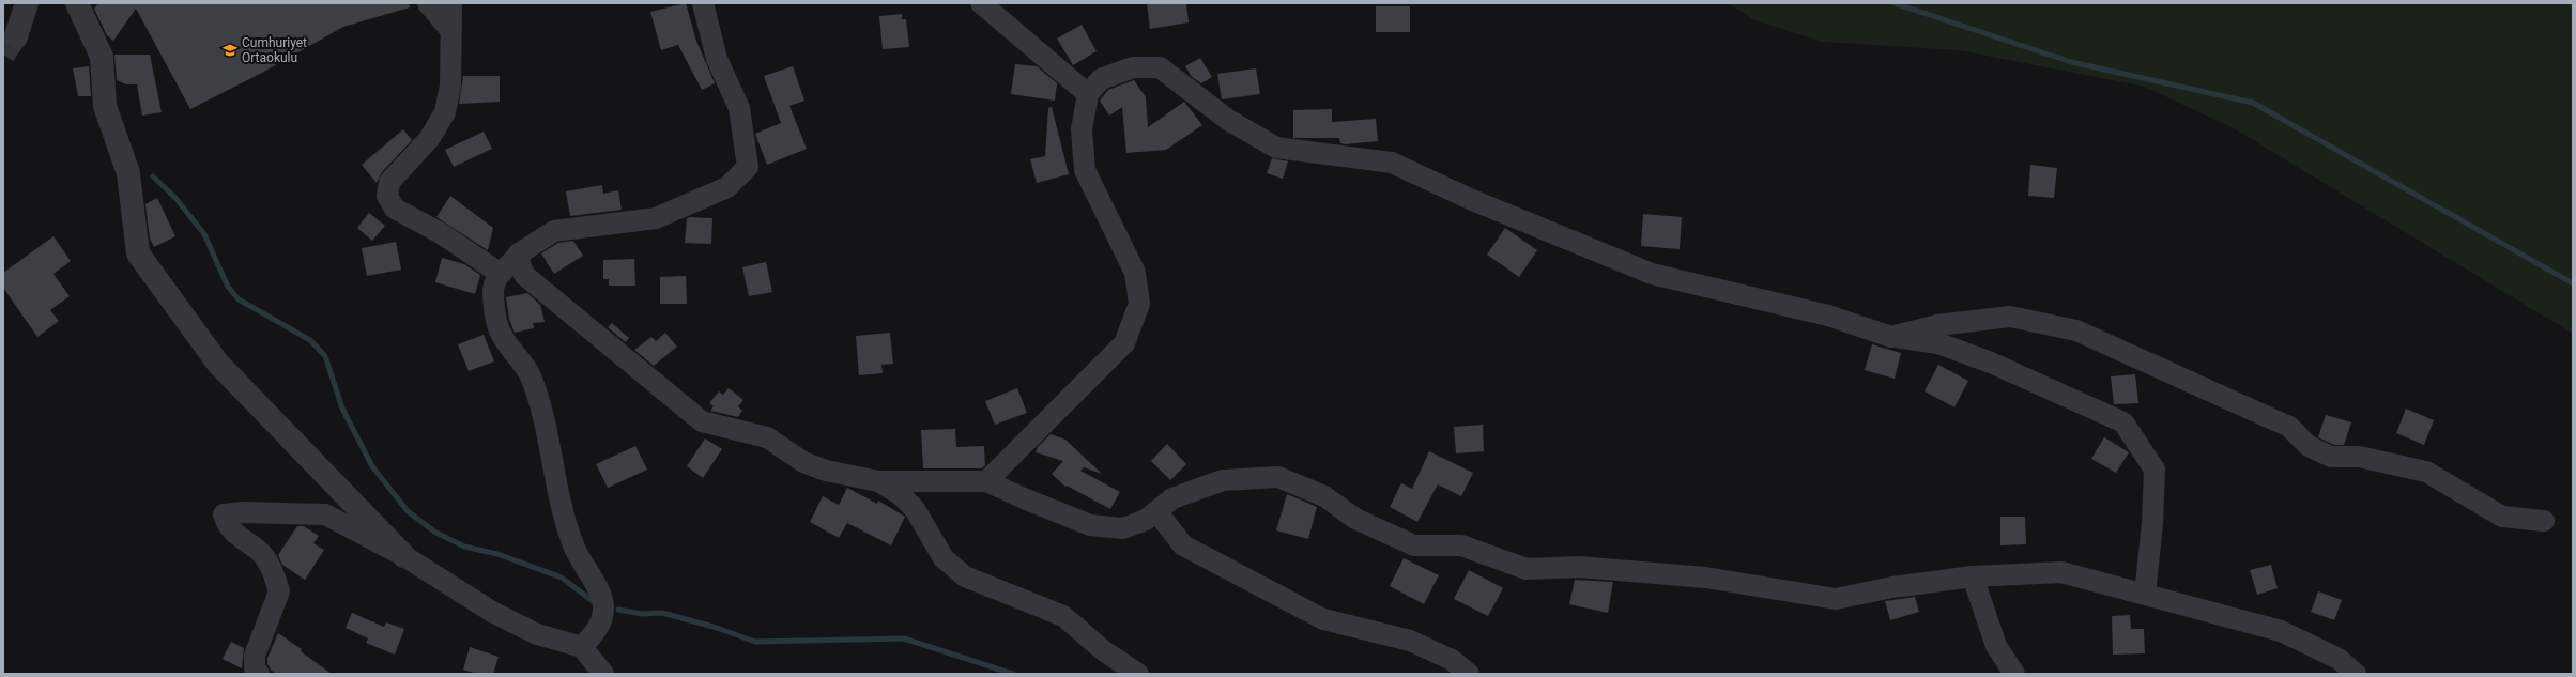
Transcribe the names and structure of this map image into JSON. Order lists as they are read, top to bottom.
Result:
{
  "places": {
    "school or university": ["Cumhuriyet Ortaokulu"]
  }
}
